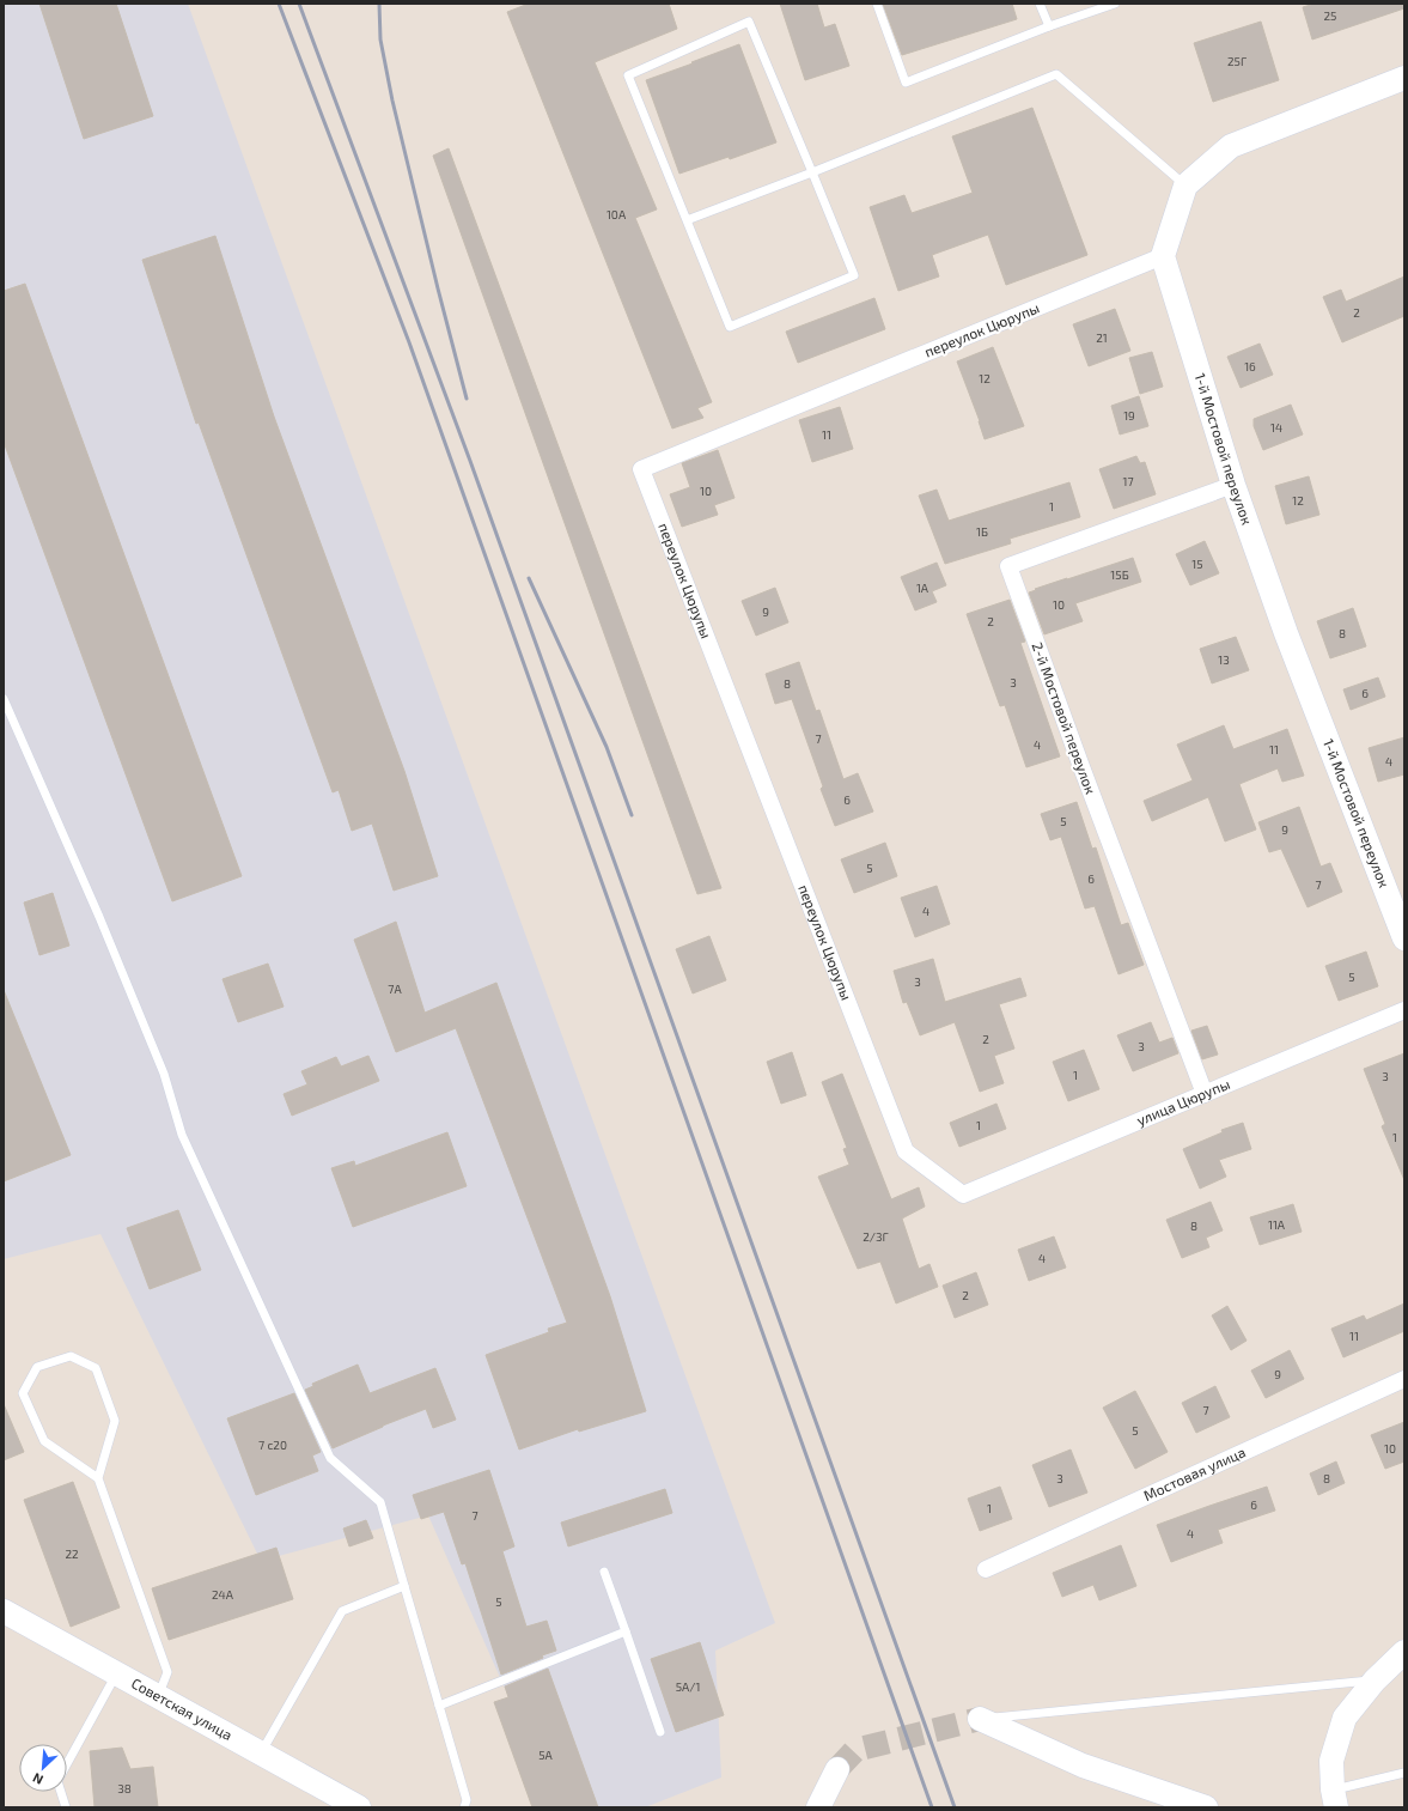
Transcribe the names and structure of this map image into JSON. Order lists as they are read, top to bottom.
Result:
{
  "streets": {
    "street": [
      "переулок Цюрупы",
      "1-й Мостовой переулок",
      "2-й Мостовой переулок",
      "улица Цюрупы",
      "Мостовая улица",
      "Советская улица"
    ]
  },
  "crossings": [
    ["переулок Цюрупы", "1-й Мостовой переулок"],
    ["переулок Цюрупы", "улица Цюрупы"],
    ["1-й Мостовой переулок", "2-й Мостовой переулок"],
    ["2-й Мостовой переулок", "улица Цюрупы"]
  ],
  "house_numbers": [
    "25",
    "25Г",
    "10А",
    "2",
    "21",
    "16",
    "12",
    "19",
    "14",
    "11",
    "17",
    "10",
    "12",
    "1",
    "1Б",
    "15",
    "15Б",
    "1А",
    "10",
    "9",
    "2",
    "8",
    "13",
    "3",
    "8",
    "6",
    "7",
    "4",
    "11",
    "4",
    "6",
    "5",
    "9",
    "5",
    "6",
    "7",
    "4",
    "5",
    "3",
    "7А",
    "2",
    "3",
    "1",
    "3",
    "1",
    "1",
    "11А",
    "8",
    "2/3Г",
    "4",
    "2",
    "11",
    "9",
    "7",
    "5",
    "7 с20",
    "10",
    "3",
    "8",
    "6",
    "1",
    "7",
    "4",
    "22",
    "24А",
    "5",
    "5А/1",
    "5А",
    "38"
  ],
  "north": "bottom left"
}
